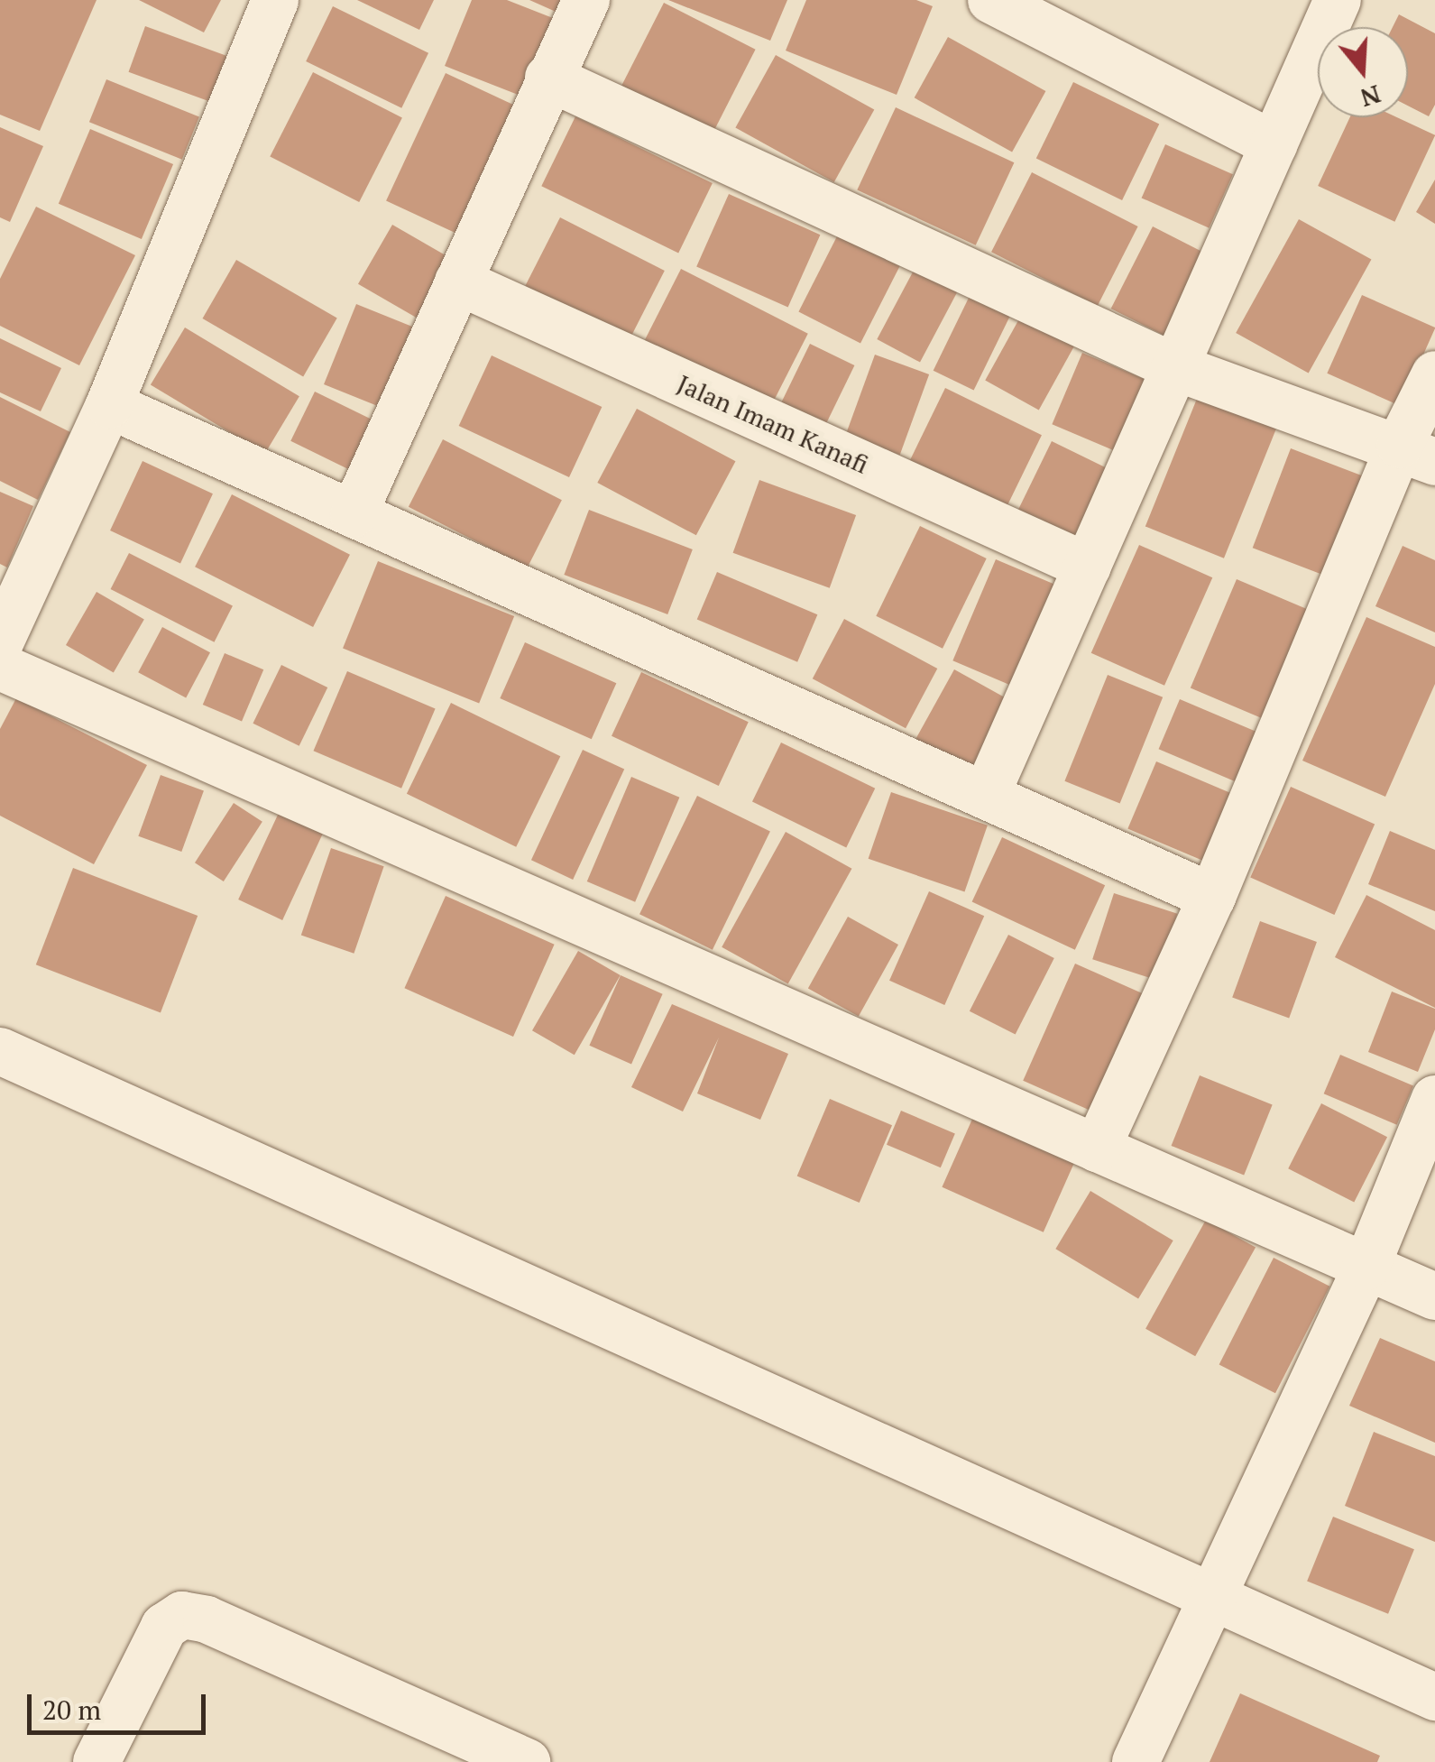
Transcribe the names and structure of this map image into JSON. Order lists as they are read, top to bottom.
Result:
{
  "streets": {
    "street": ["Jalan Imam Kanafi"]
  },
  "scale_bar": "20 m",
  "north": "bottom"
}
